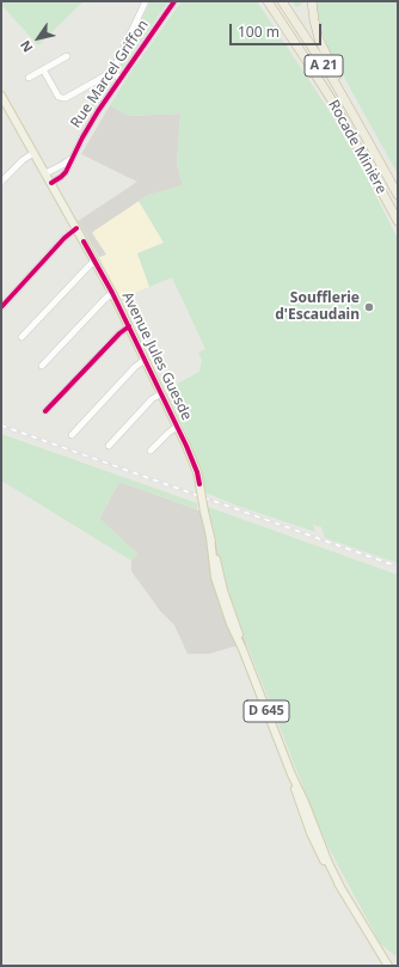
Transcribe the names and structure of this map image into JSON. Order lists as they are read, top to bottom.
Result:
{
  "streets": {
    "highway": ["A 21", "Rocade Minière"],
    "main road": ["Avenue Jules Guesde", "D 645"],
    "street": ["Rue Marcel Griffon"]
  },
  "crossings": [
    ["Rue Marcel Griffon", "Avenue Jules Guesde"]
  ],
  "places": ["Soufflerie d'Escaudain"],
  "scale_bar": "100 m",
  "north": "bottom left"
}
